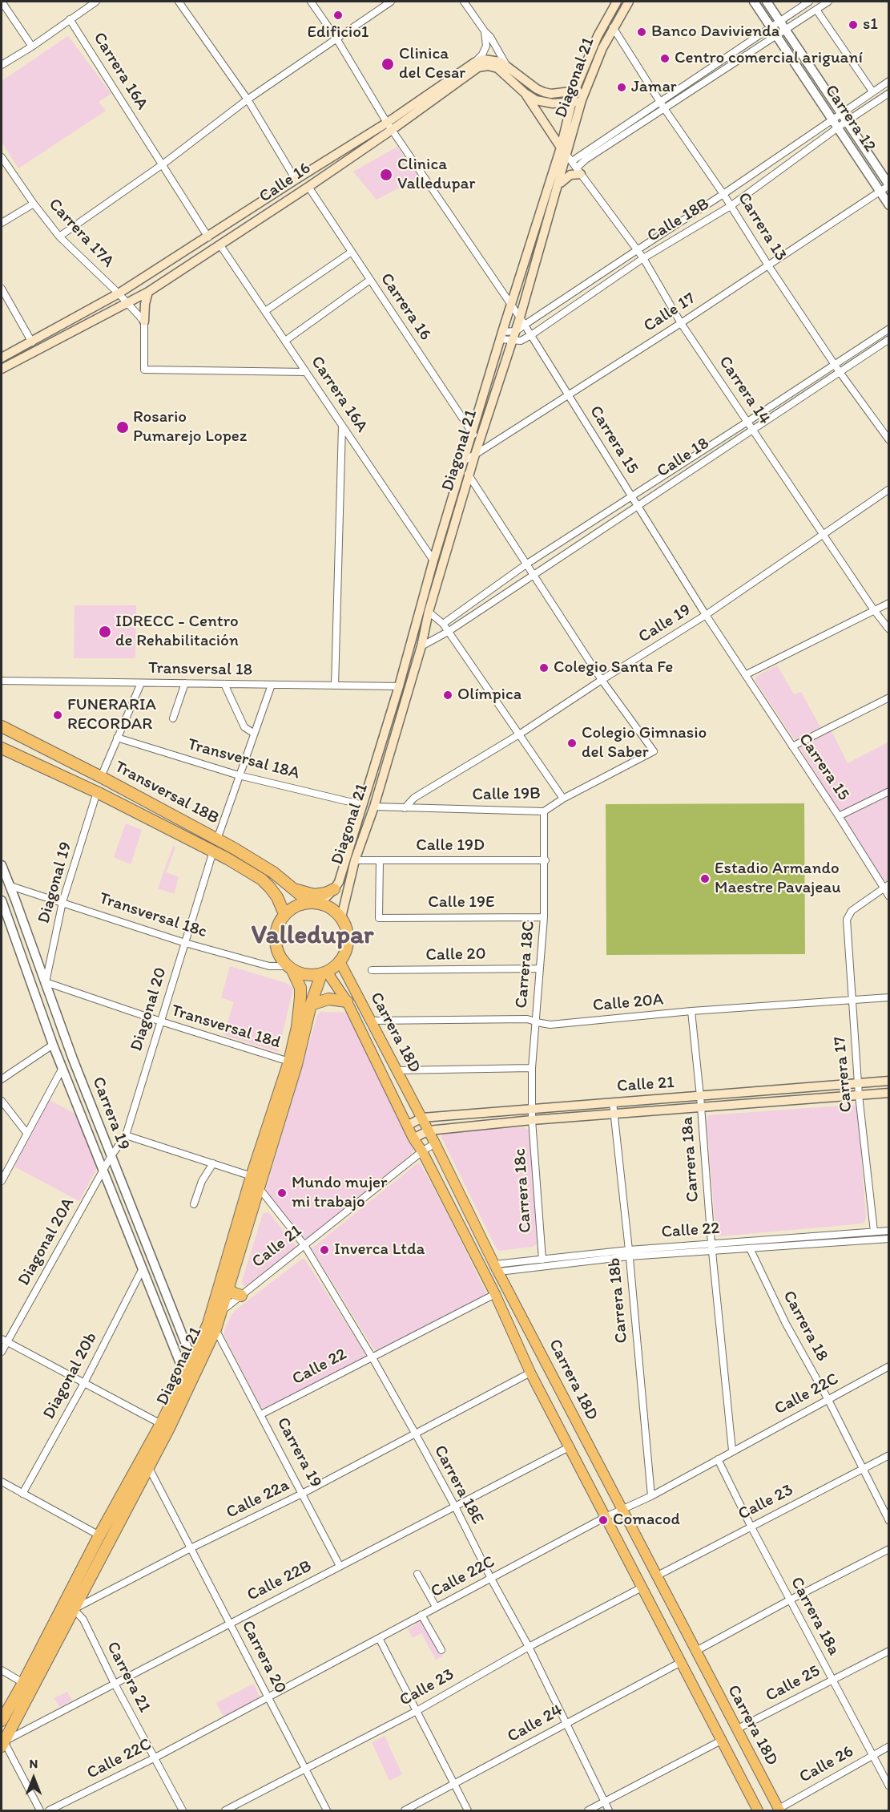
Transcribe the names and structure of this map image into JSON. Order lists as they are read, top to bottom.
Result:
{
  "streets": {
    "highway": ["Diagonal 21", "Transversal 18B"],
    "main road": ["Calle 16", "Carrera 18D", "Calle 21"],
    "street": [
      "Carrera 16A",
      "Carrera 12",
      "Calle 18B",
      "Carrera 13",
      "Carrera 17A",
      "Carrera 16",
      "Calle 17",
      "Carrera 14",
      "Carrera 15",
      "Calle 18",
      "Calle 19",
      "Transversal 18",
      "Transversal 18A",
      "Calle 19B",
      "Calle 19D",
      "Diagonal 19",
      "Calle 19E",
      "Transversal 18c",
      "Calle 20",
      "Carrera 18C",
      "Calle 20A",
      "Diagonal 20",
      "Transversal 18d",
      "Carrera 17",
      "Carrera 19",
      "Carrera 18a",
      "Carrera 18c",
      "Calle 22",
      "Diagonal 20A",
      "Carrera 18b",
      "Carrera 18",
      "Diagonal 20b",
      "Calle 22C",
      "Carrera 18E",
      "Calle 22a",
      "Calle 23",
      "Calle 22B",
      "Carrera 20",
      "Carrera 21",
      "Calle 25",
      "Calle 24",
      "Calle 26"
    ]
  },
  "crossings": [
    ["Carrera 16A", "Diagonal 21"],
    ["Carrera 16A", "Calle 16"],
    ["Diagonal 21", "Calle 16"],
    ["Diagonal 21", "Calle 18B"],
    ["Diagonal 21", "Carrera 13"],
    ["Diagonal 21", "Carrera 16"],
    ["Diagonal 21", "Calle 17"],
    ["Diagonal 21", "Carrera 14"],
    ["Diagonal 21", "Carrera 15"],
    ["Diagonal 21", "Calle 18"],
    ["Diagonal 21", "Transversal 18"],
    ["Diagonal 21", "Transversal 18A"],
    ["Diagonal 21", "Transversal 18B"],
    ["Diagonal 21", "Calle 19B"],
    ["Diagonal 21", "Calle 19D"],
    ["Diagonal 21", "Transversal 18c"],
    ["Diagonal 21", "Transversal 18d"],
    ["Diagonal 21", "Carrera 18D"],
    ["Diagonal 21", "Calle 21"],
    ["Diagonal 21", "Carrera 19"],
    ["Diagonal 21", "Carrera 18E"],
    ["Diagonal 21", "Calle 22a"],
    ["Diagonal 21", "Calle 22B"],
    ["Diagonal 21", "Carrera 20"],
    ["Diagonal 21", "Carrera 21"],
    ["Carrera 12", "Calle 18B"],
    ["Carrera 12", "Calle 17"],
    ["Calle 16", "Carrera 17A"],
    ["Calle 16", "Carrera 16"],
    ["Calle 16", "Carrera 15"],
    ["Calle 18B", "Carrera 13"],
    ["Calle 18B", "Carrera 14"],
    ["Calle 18B", "Carrera 15"],
    ["Carrera 13", "Calle 17"],
    ["Carrera 13", "Calle 18"],
    ["Calle 17", "Carrera 14"],
    ["Calle 17", "Carrera 15"],
    ["Carrera 14", "Calle 18"],
    ["Carrera 14", "Calle 19"],
    ["Carrera 15", "Calle 18"],
    ["Carrera 15", "Calle 19"],
    ["Carrera 15", "Carrera 17"],
    ["Calle 19", "Calle 19B"],
    ["Transversal 18B", "Diagonal 19"],
    ["Transversal 18B", "Transversal 18c"],
    ["Transversal 18B", "Diagonal 20"],
    ["Transversal 18B", "Carrera 18D"],
    ["Calle 19B", "Carrera 18C"],
    ["Calle 19D", "Calle 19E"],
    ["Calle 19D", "Carrera 18C"],
    ["Diagonal 19", "Transversal 18c"],
    ["Diagonal 19", "Transversal 18d"],
    ["Diagonal 19", "Carrera 19"],
    ["Calle 19E", "Carrera 18C"],
    ["Transversal 18c", "Diagonal 20"],
    ["Transversal 18c", "Carrera 18D"],
    ["Transversal 18c", "Carrera 19"],
    ["Calle 20", "Carrera 18C"],
    ["Carrera 18C", "Calle 20A"],
    ["Carrera 18C", "Calle 21"],
    ["Carrera 18C", "Carrera 18c"],
    ["Calle 20A", "Carrera 18D"],
    ["Calle 20A", "Carrera 17"],
    ["Calle 20A", "Carrera 18a"],
    ["Diagonal 20", "Transversal 18d"],
    ["Diagonal 20", "Carrera 19"],
    ["Diagonal 20", "Diagonal 20A"],
    ["Transversal 18d", "Carrera 19"],
    ["Carrera 18D", "Calle 21"],
    ["Carrera 18D", "Calle 22"],
    ["Carrera 18D", "Calle 22C"],
    ["Carrera 18D", "Calle 22a"],
    ["Carrera 18D", "Calle 23"],
    ["Carrera 18D", "Calle 22B"],
    ["Carrera 18D", "Calle 25"],
    ["Carrera 18D", "Calle 24"],
    ["Carrera 18D", "Calle 26"],
    ["Carrera 17", "Calle 21"],
    ["Carrera 17", "Calle 22"],
    ["Calle 21", "Carrera 18a"],
    ["Calle 21", "Carrera 18c"],
    ["Calle 21", "Carrera 18b"],
    ["Calle 21", "Carrera 18E"],
    ["Carrera 19", "Calle 22"],
    ["Carrera 19", "Diagonal 20A"],
    ["Carrera 19", "Diagonal 20b"],
    ["Carrera 19", "Calle 22a"],
    ["Carrera 19", "Calle 22B"],
    ["Carrera 18a", "Calle 22"],
    ["Carrera 18a", "Calle 22C"],
    ["Carrera 18a", "Calle 23"],
    ["Carrera 18a", "Calle 25"],
    ["Carrera 18a", "Calle 26"],
    ["Carrera 18c", "Calle 22"],
    ["Calle 22", "Carrera 18b"],
    ["Calle 22", "Carrera 18"],
    ["Calle 22", "Carrera 18E"],
    ["Carrera 18b", "Calle 22C"],
    ["Carrera 18", "Calle 22C"],
    ["Carrera 18", "Calle 23"],
    ["Calle 22C", "Carrera 18E"],
    ["Calle 22C", "Carrera 20"],
    ["Calle 22C", "Carrera 21"],
    ["Carrera 18E", "Calle 22a"],
    ["Carrera 18E", "Calle 23"],
    ["Carrera 18E", "Calle 22B"],
    ["Carrera 18E", "Calle 24"],
    ["Calle 22a", "Carrera 20"],
    ["Calle 22a", "Carrera 21"],
    ["Calle 23", "Carrera 20"],
    ["Calle 22B", "Carrera 20"],
    ["Calle 22B", "Carrera 21"]
  ],
  "districts": ["Valledupar"],
  "places": [
    "Edificio1",
    "s1",
    "Banco Davivienda",
    "Centro comercial ariguaní",
    "Clinica del Cesar",
    "Jamar",
    "Clinica Valledupar",
    "Rosario Pumarejo Lopez",
    "IDRECC - Centro de Rehabilitación",
    "Colegio Santa Fe",
    "Olímpica",
    "FUNERARIA RECORDAR",
    "Colegio Gimnasio del Saber",
    "Estadio Armando Maestre Pavajeau",
    "Mundo mujer mi trabajo",
    "Inverca Ltda",
    "Comacod"
  ],
  "north": "top"
}
